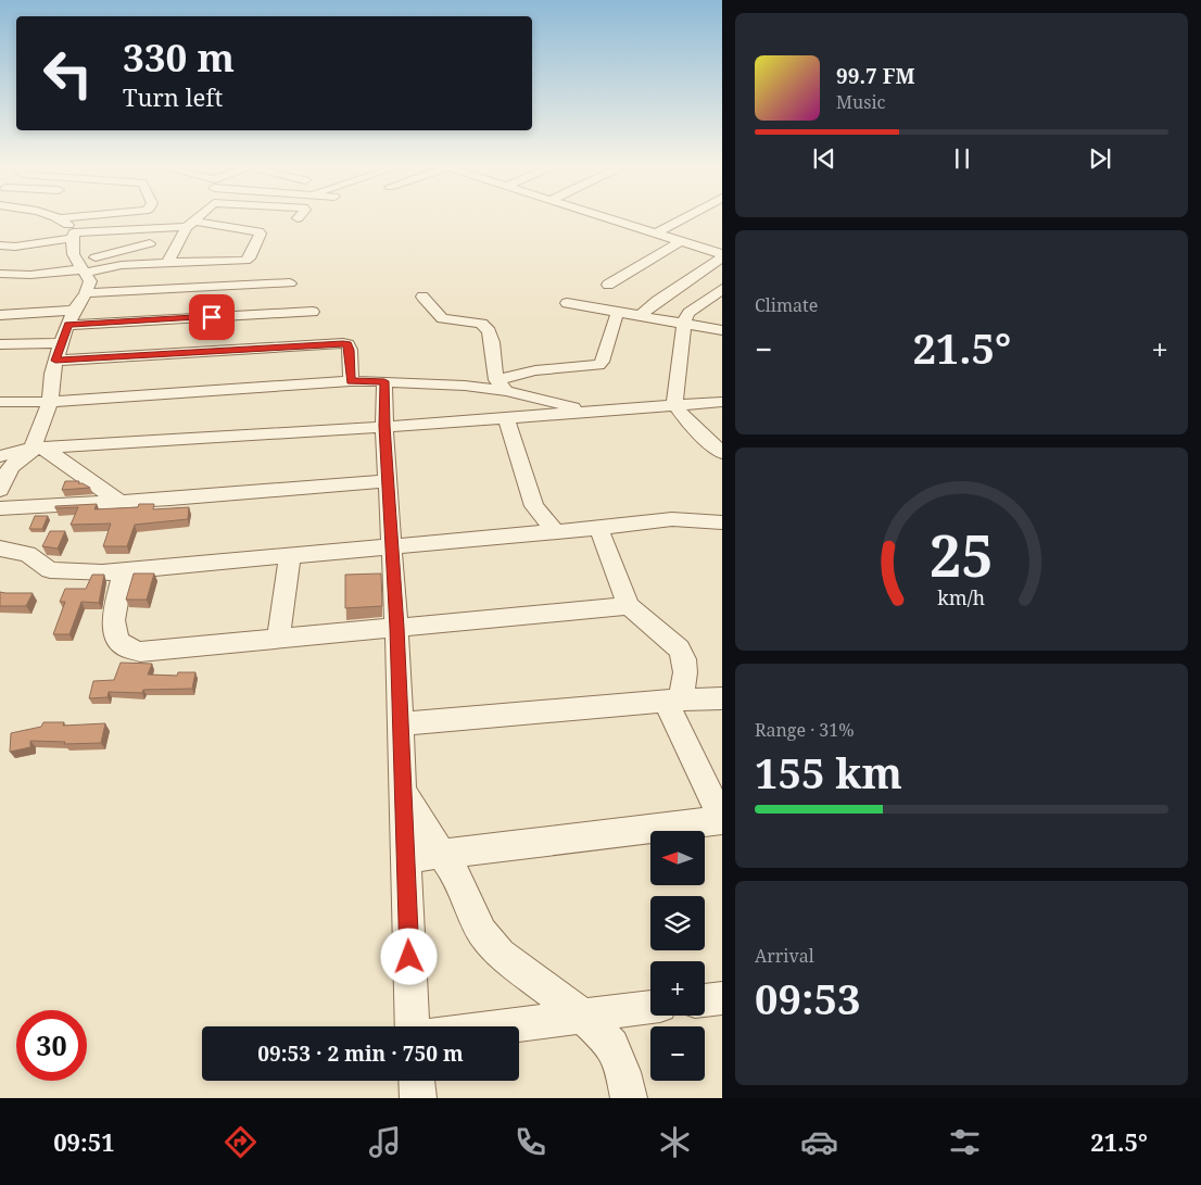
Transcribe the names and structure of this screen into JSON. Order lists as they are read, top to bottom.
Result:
{
  "north": "left",
  "page": {
    "turn": ["330 m", "Turn left"],
    "song": ["99.7 FM", "Music"],
    "tile": [
      "Climate",
      ["Range · 31%", "155 km"],
      ["Arrival", "09:53"]
    ],
    "heat": ["−", "21.5°", "+"],
    "map_buttons": ["+", "−"],
    "limit": "30",
    "trip": "09:53 · 2 min · 750 m",
    "tabs": ["09:51", "21.5°"],
    "gauge": ["25", "km/h"]
  }
}
